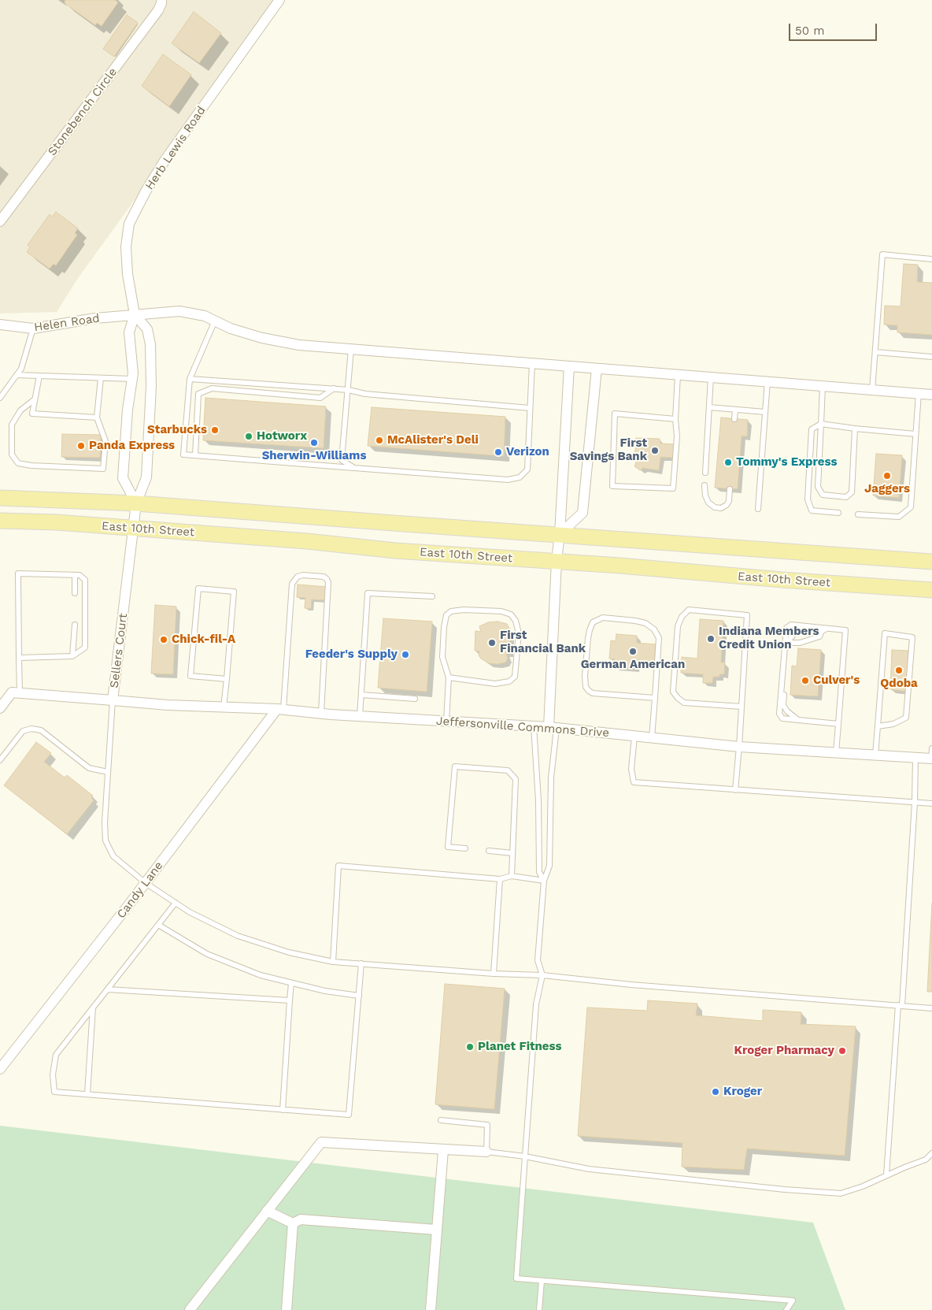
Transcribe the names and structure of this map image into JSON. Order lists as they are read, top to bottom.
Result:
{
  "streets": {
    "main road": ["East 10th Street"],
    "street": [
      "Stonebench Circle",
      "Herb Lewis Road",
      "Helen Road",
      "Sellers Court",
      "Jeffersonville Commons Drive",
      "Candy Lane"
    ]
  },
  "crossings": [
    ["Herb Lewis Road", "Helen Road"],
    ["Herb Lewis Road", "East 10th Street"],
    ["East 10th Street", "Sellers Court"],
    ["Sellers Court", "Jeffersonville Commons Drive"],
    ["Jeffersonville Commons Drive", "Candy Lane"]
  ],
  "places": [
    "Starbucks",
    "Hotworx",
    "McAlister's Deli",
    "Sherwin-Williams",
    "Panda Express",
    "First Savings Bank",
    "Verizon",
    "Tommy's Express",
    "Jaggers",
    "Indiana Members Credit Union",
    "Chick-fil-A",
    "First Financial Bank",
    "German American",
    "Feeder's Supply",
    "Qdoba",
    "Culver's",
    "Planet Fitness",
    "Kroger Pharmacy",
    "Kroger"
  ],
  "scale_bar": "50 m"
}
